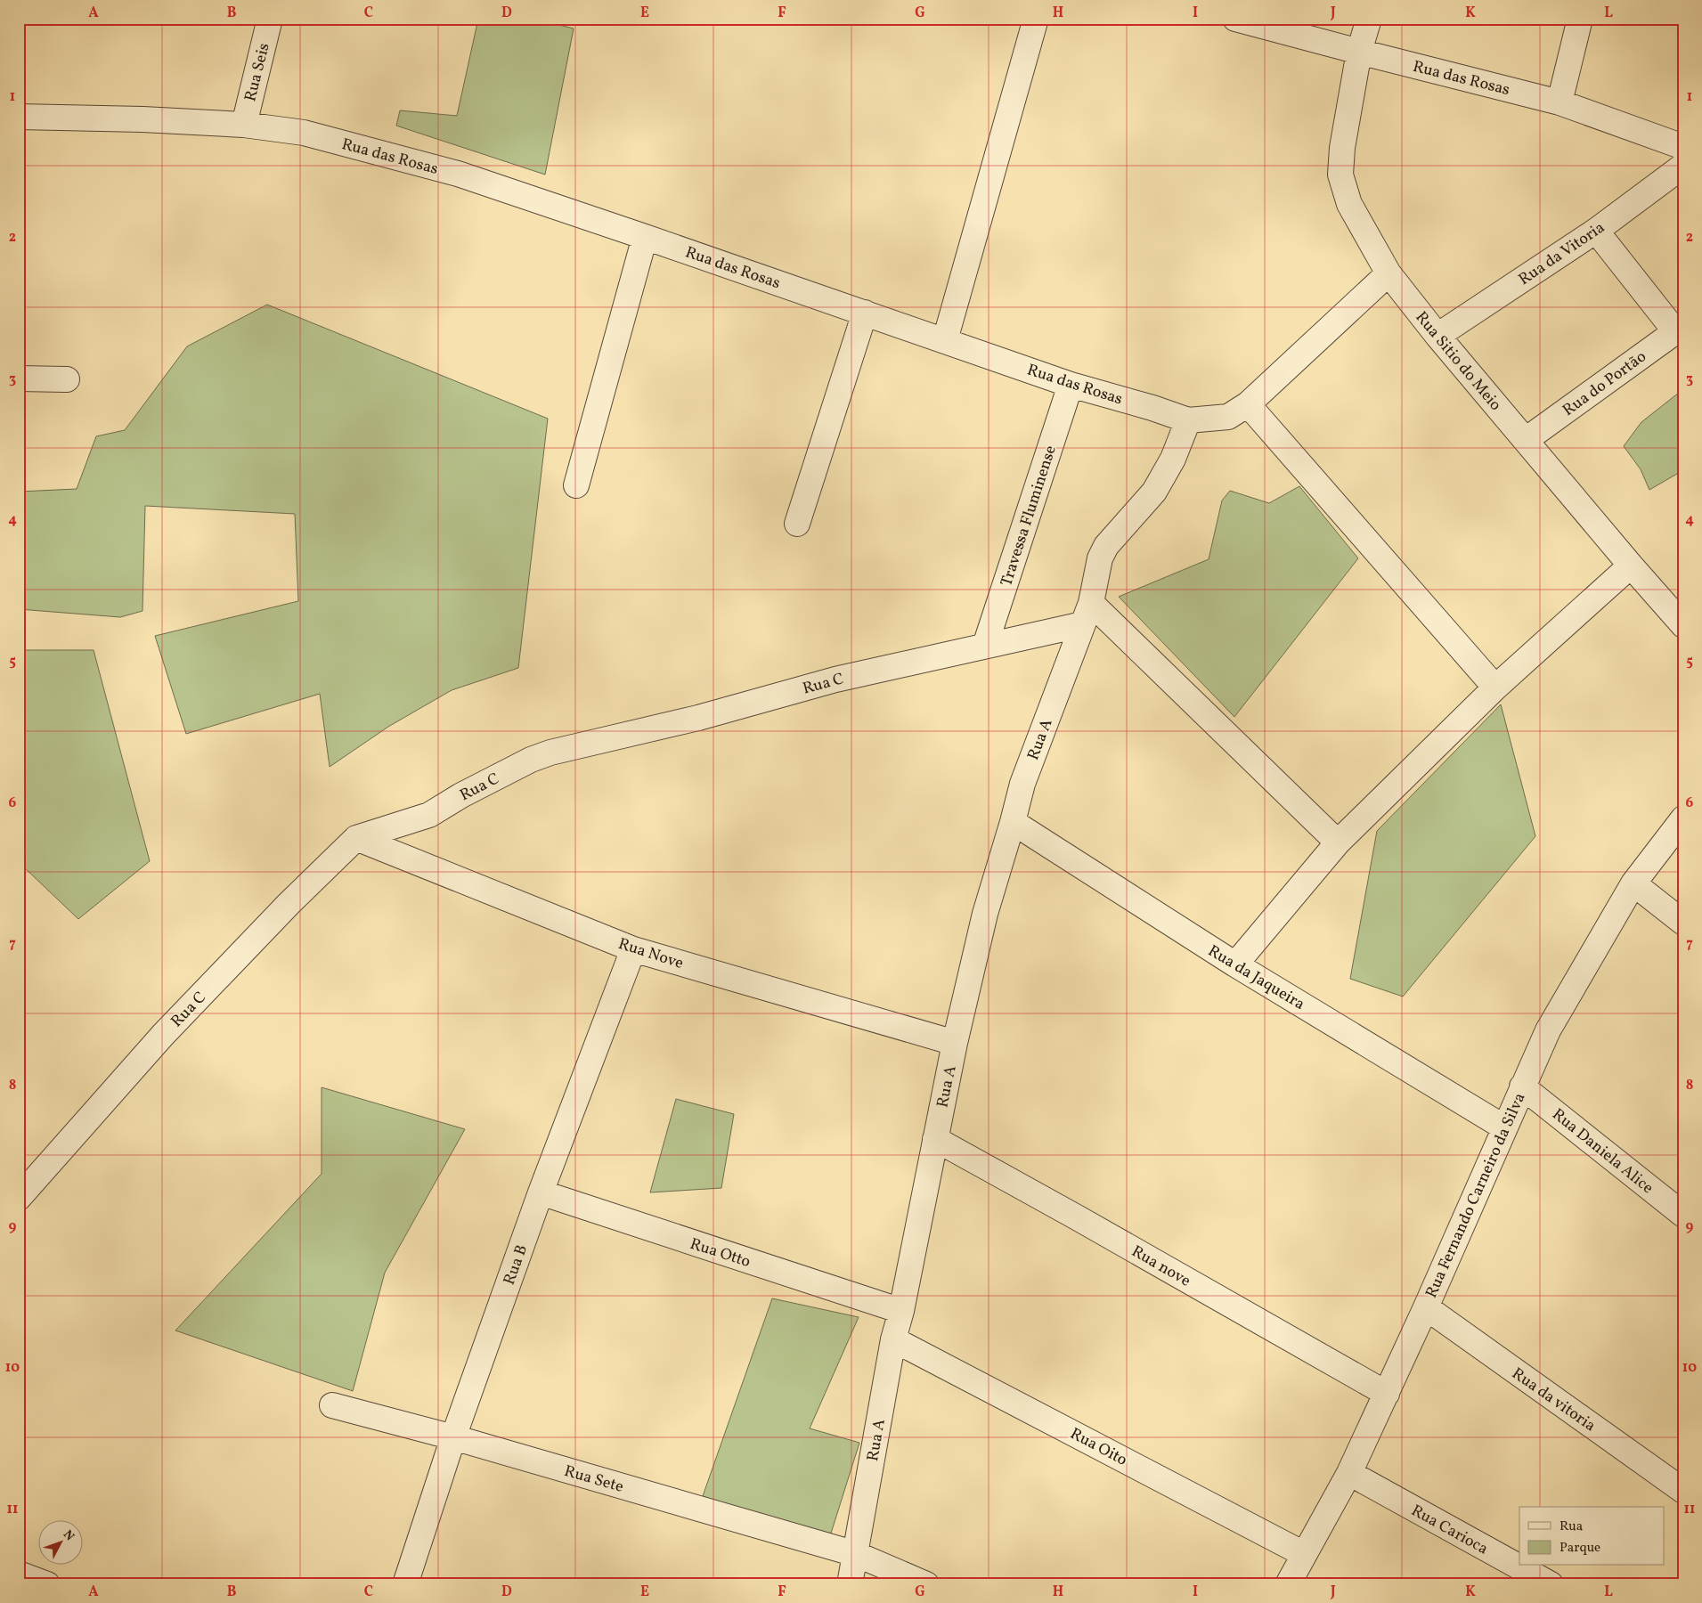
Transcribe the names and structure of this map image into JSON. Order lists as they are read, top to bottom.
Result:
{
  "streets": {
    "street": [
      "Rua Seis",
      "Rua das Rosas",
      "Rua da Vitoria",
      "Rua Sitio do Meio",
      "Rua do Portão",
      "Travessa Fluminense",
      "Rua C",
      "Rua A",
      "Rua Nove",
      "Rua da Jaqueira",
      "Rua Daniela Alice",
      "Rua Fernando Carneiro da Silva",
      "Rua Otto",
      "Rua B",
      "Rua nove",
      "Rua da vitoria",
      "Rua Oito",
      "Rua Sete",
      "Rua Carioca"
    ]
  },
  "crossings": [
    ["Rua Seis", "Rua das Rosas"],
    ["Rua das Rosas", "Rua Sitio do Meio"],
    ["Rua das Rosas", "Travessa Fluminense"],
    ["Rua das Rosas", "Rua A"],
    ["Rua da Vitoria", "Rua Sitio do Meio"],
    ["Rua Sitio do Meio", "Rua do Portão"],
    ["Travessa Fluminense", "Rua C"],
    ["Rua C", "Rua A"],
    ["Rua C", "Rua Nove"],
    ["Rua A", "Rua Nove"],
    ["Rua A", "Rua da Jaqueira"],
    ["Rua A", "Rua Otto"],
    ["Rua A", "Rua nove"],
    ["Rua A", "Rua Oito"],
    ["Rua A", "Rua Sete"],
    ["Rua Nove", "Rua B"],
    ["Rua da Jaqueira", "Rua Fernando Carneiro da Silva"],
    ["Rua Daniela Alice", "Rua Fernando Carneiro da Silva"],
    ["Rua Fernando Carneiro da Silva", "Rua nove"],
    ["Rua Fernando Carneiro da Silva", "Rua da vitoria"],
    ["Rua Fernando Carneiro da Silva", "Rua Oito"],
    ["Rua Fernando Carneiro da Silva", "Rua Carioca"],
    ["Rua Otto", "Rua B"],
    ["Rua B", "Rua Sete"]
  ],
  "legend": ["Rua", "Parque"],
  "north": "top right",
  "grid": {
    "columns": [
      "A",
      "B",
      "C",
      "D",
      "E",
      "F",
      "G",
      "H",
      "I",
      "J",
      "K",
      "L"
    ],
    "rows": [
      "1",
      "2",
      "3",
      "4",
      "5",
      "6",
      "7",
      "8",
      "9",
      "10",
      "11"
    ]
  }
}
